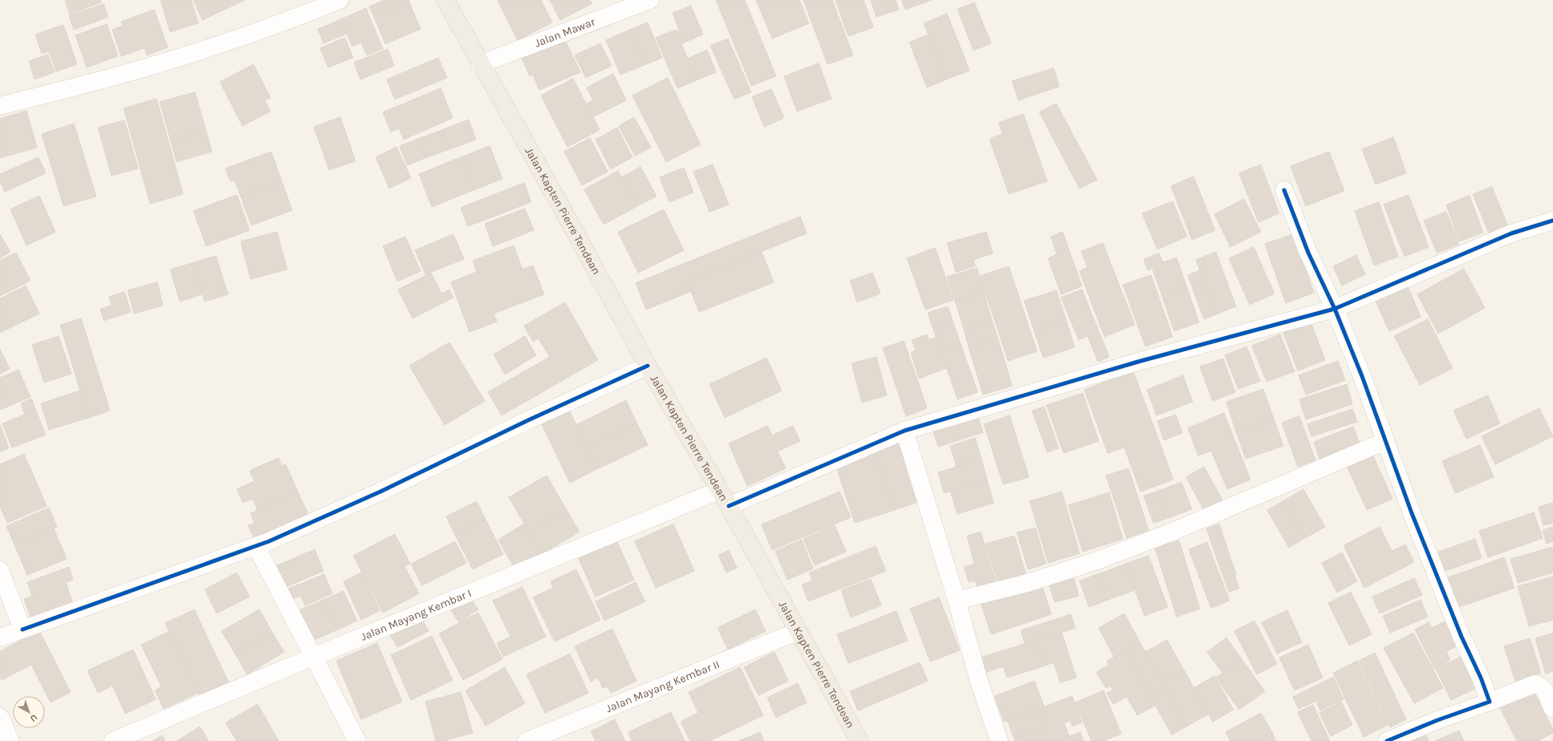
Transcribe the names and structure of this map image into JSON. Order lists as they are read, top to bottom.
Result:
{
  "streets": {
    "main road": ["Jalan Kapten Pierre Tendean"],
    "street": ["Jalan Mawar", "Jalan Mayang Kembar I", "Jalan Mayang Kembar II"]
  },
  "crossings": [
    ["Jalan Mawar", "Jalan Kapten Pierre Tendean"],
    ["Jalan Kapten Pierre Tendean", "Jalan Mayang Kembar I"],
    ["Jalan Kapten Pierre Tendean", "Jalan Mayang Kembar II"]
  ],
  "north": "bottom right"
}
